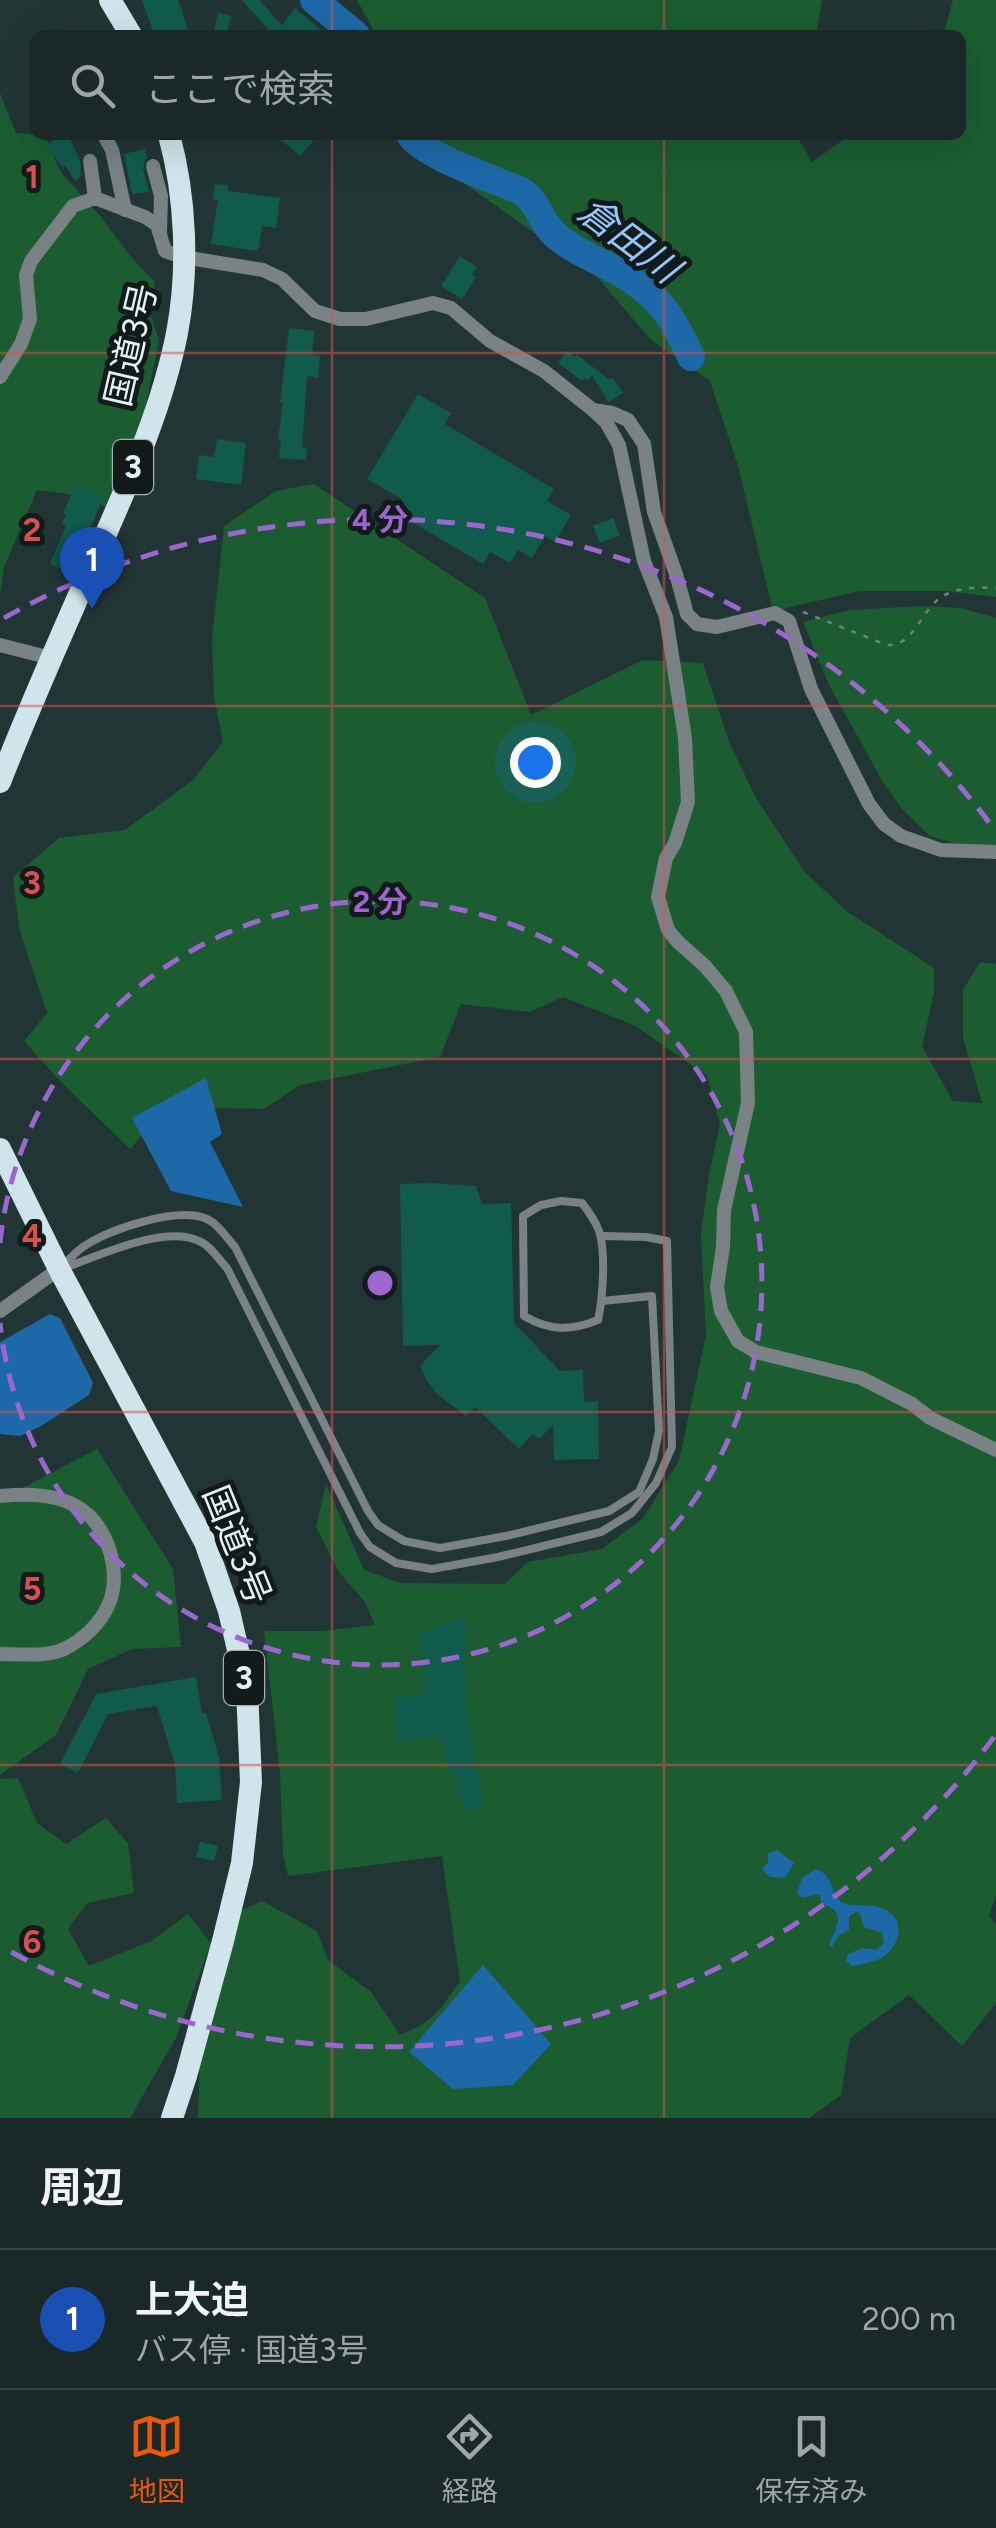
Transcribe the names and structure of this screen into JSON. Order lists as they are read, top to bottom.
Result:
{
  "streets": {
    "highway": ["国道3号", "3"]
  },
  "water": ["倉田川"],
  "page": {
    "search": "ここで検索",
    "pins": "1",
    "heading": "周辺",
    "list": [
      {
        "mark": "1",
        "name": "上大迫",
        "note": "バス停 · 国道3号",
        "value": "200 m"
      }
    ],
    "nav": ["地図", "経路", "保存済み"]
  },
  "grid": {
    "rows": [
      "1",
      "2",
      "3",
      "4",
      "5",
      "6"
    ]
  },
  "rings": ["4 分", "2 分"]
}
